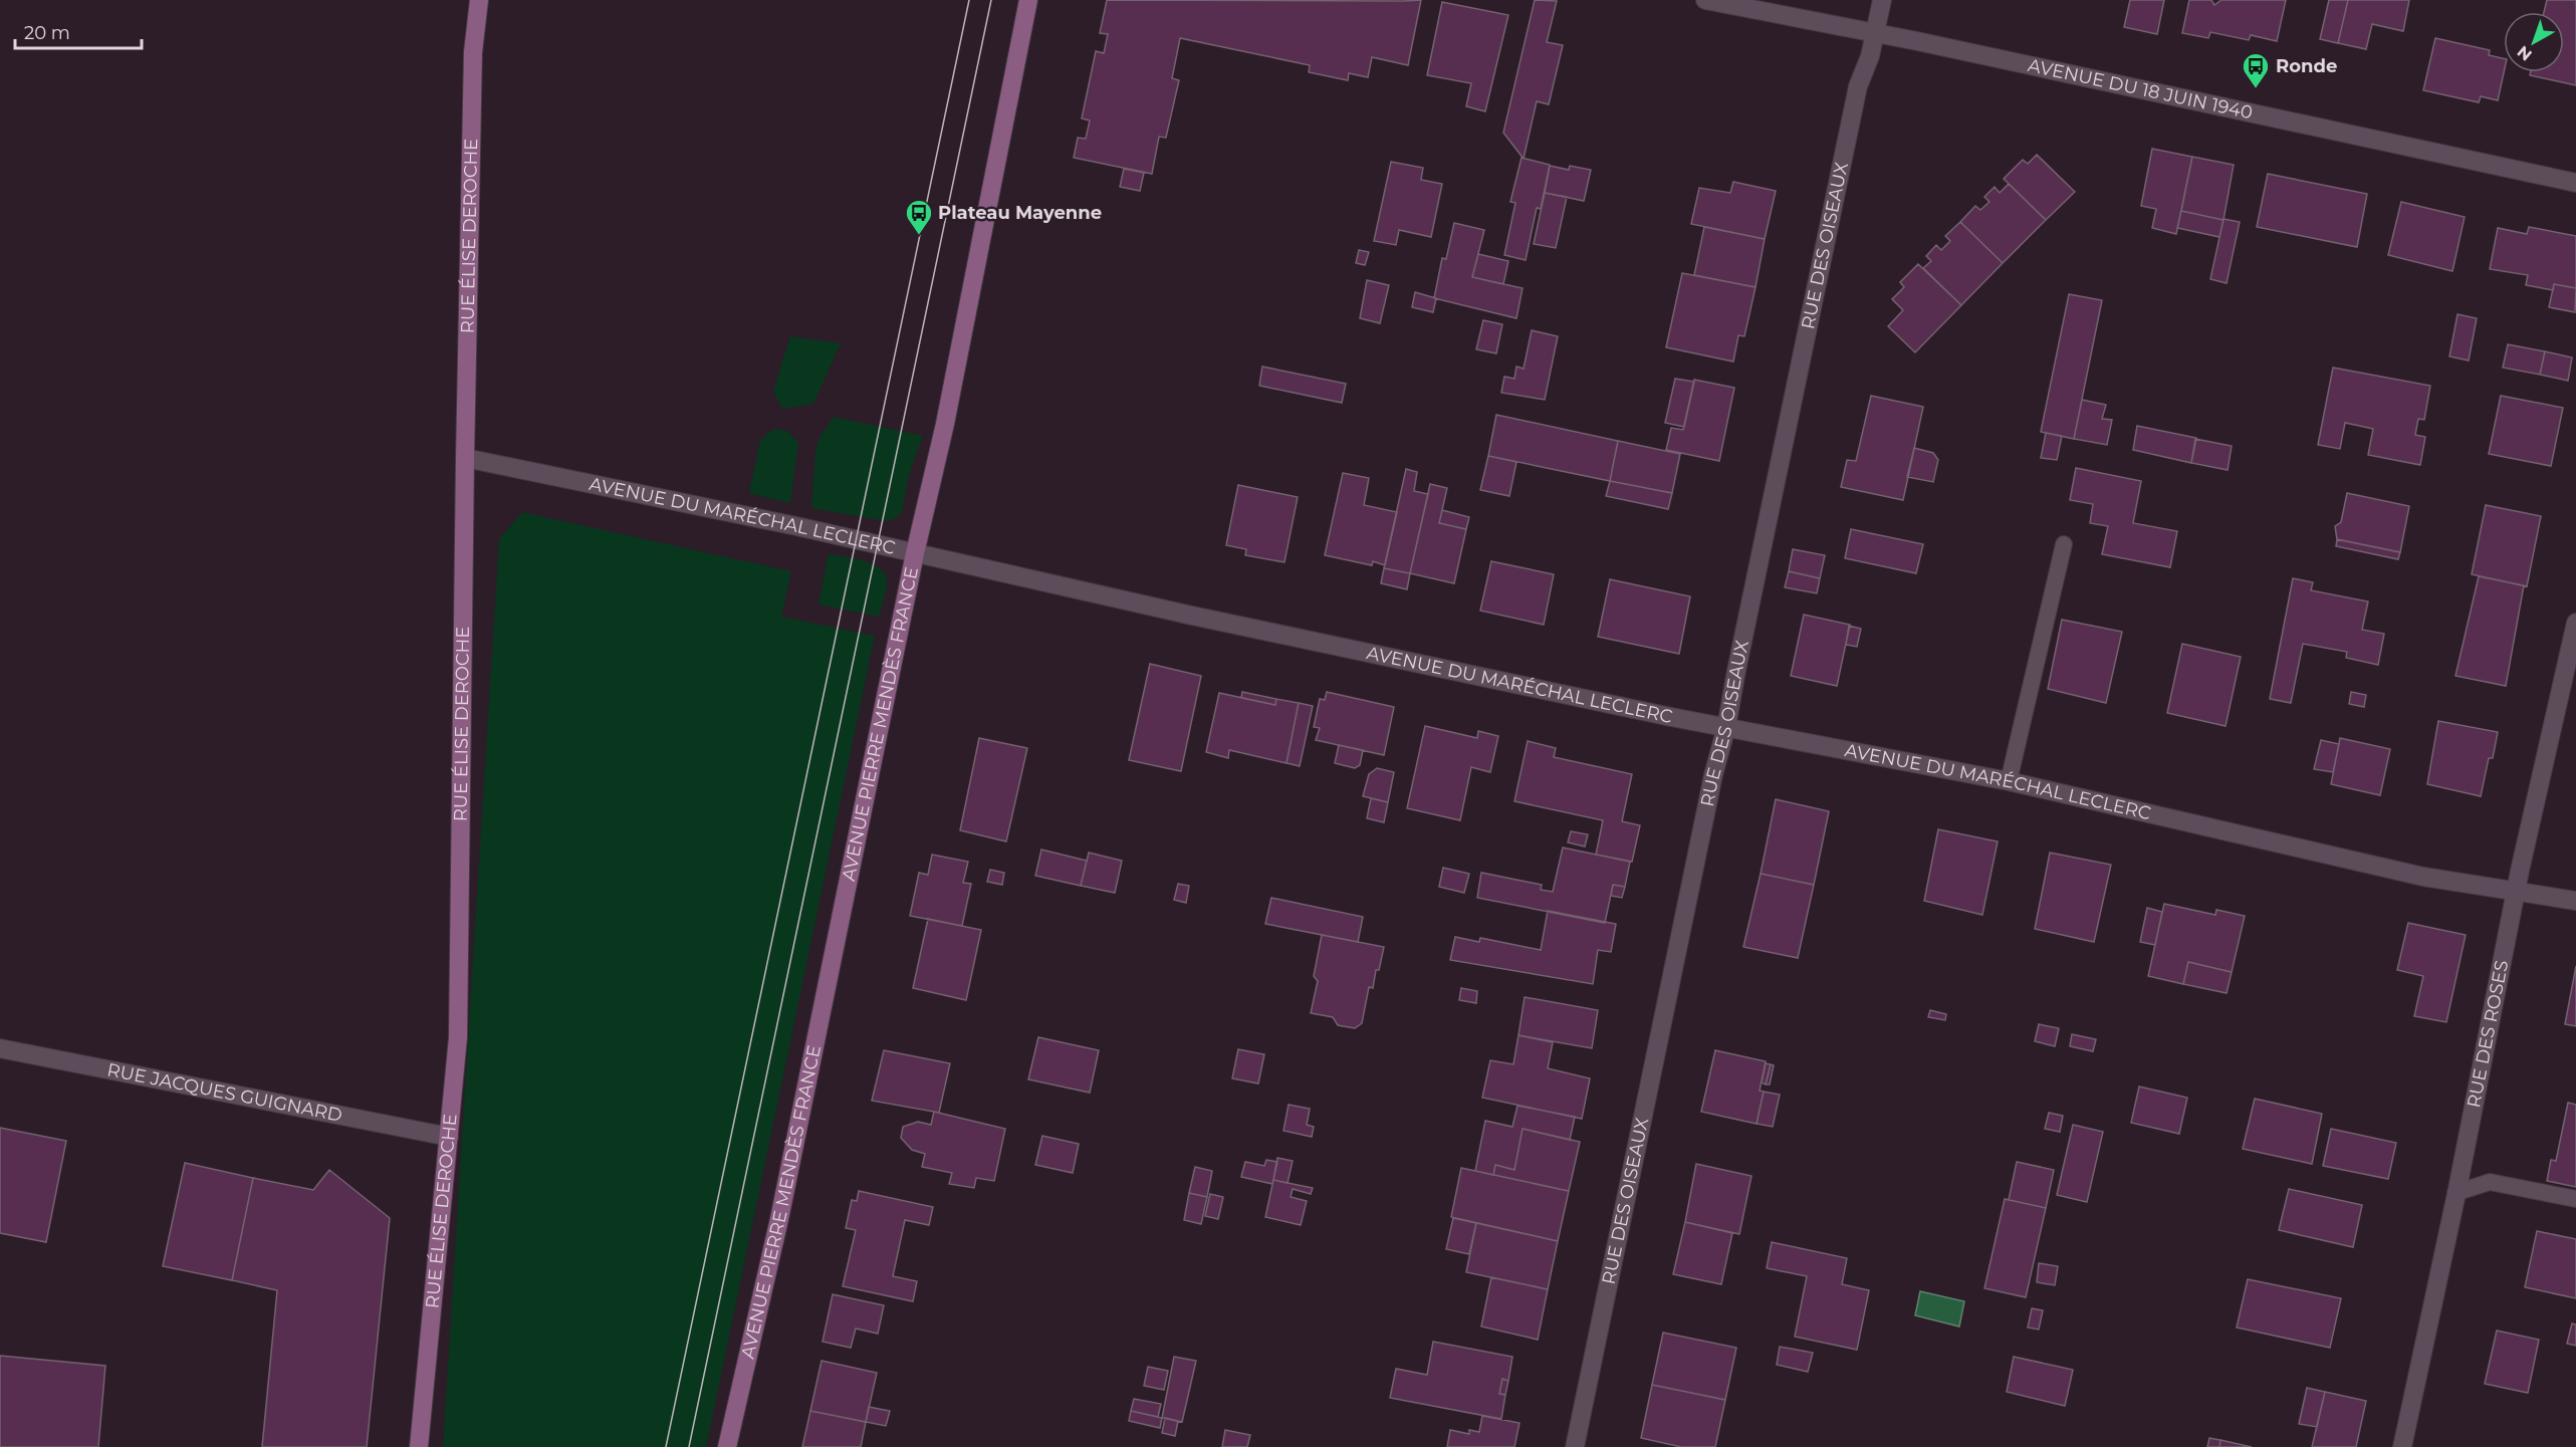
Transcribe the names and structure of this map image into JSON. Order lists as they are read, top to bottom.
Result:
{
  "streets": {
    "main road": ["RUE ÉLISE DEROCHE", "AVENUE PIERRE MENDÈS FRANCE"],
    "street": [
      "AVENUE DU 18 JUIN 1940",
      "RUE DES OISEAUX",
      "AVENUE DU MARÉCHAL LECLERC",
      "RUE DES ROSES",
      "RUE JACQUES GUIGNARD"
    ]
  },
  "crossings": [
    ["AVENUE DU 18 JUIN 1940", "RUE DES OISEAUX"],
    ["RUE ÉLISE DEROCHE", "AVENUE DU MARÉCHAL LECLERC"],
    ["RUE ÉLISE DEROCHE", "RUE JACQUES GUIGNARD"],
    ["RUE DES OISEAUX", "AVENUE DU MARÉCHAL LECLERC"],
    ["AVENUE DU MARÉCHAL LECLERC", "AVENUE PIERRE MENDÈS FRANCE"],
    ["AVENUE DU MARÉCHAL LECLERC", "RUE DES ROSES"]
  ],
  "places": {
    "bus stop": ["Ronde", "Plateau Mayenne"]
  },
  "scale_bar": "20 m",
  "north": "bottom left"
}
